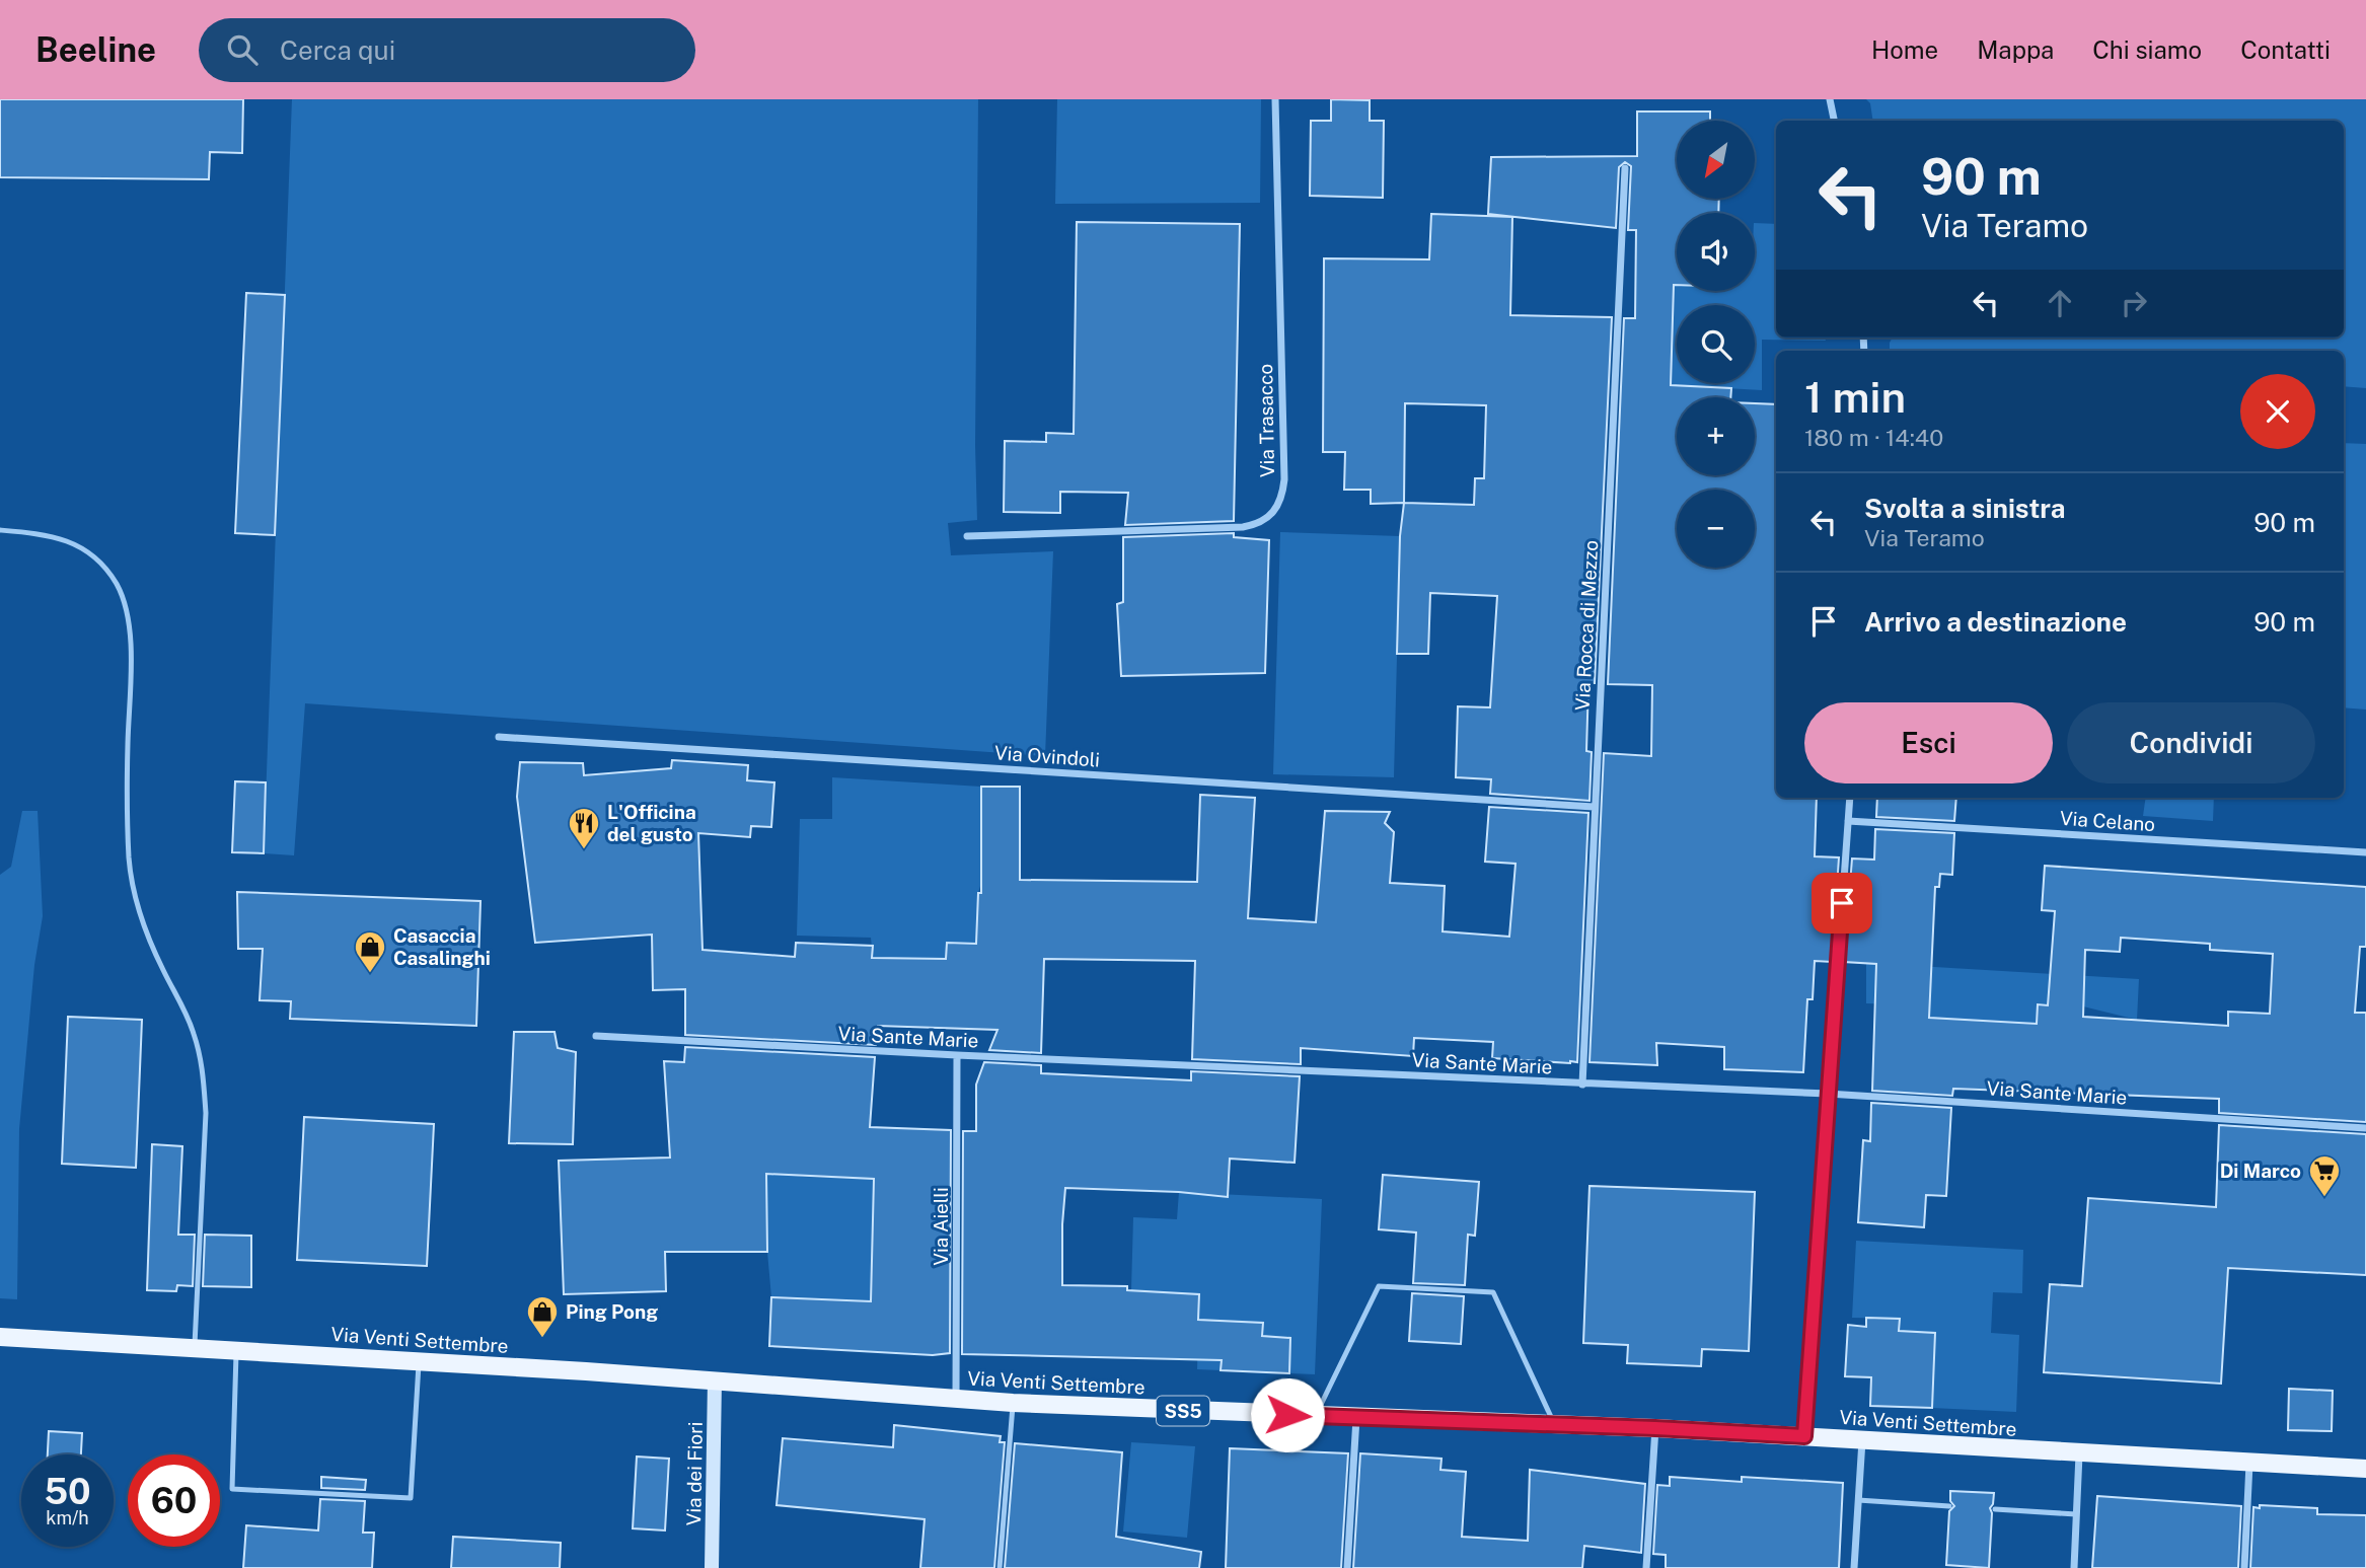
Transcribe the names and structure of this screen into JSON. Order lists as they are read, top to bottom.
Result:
{
  "streets": {
    "main road": ["Via Venti Settembre", "SS5", "Via dei Fiori"],
    "street": [
      "Via Trasacco",
      "Via Rocca di Mezzo",
      "Via Ovindoli",
      "Via Celano",
      "Via Sante Marie",
      "Via Aielli"
    ]
  },
  "crossings": [
    ["Via Rocca di Mezzo", "Via Ovindoli"],
    ["Via Rocca di Mezzo", "Via Sante Marie"],
    ["Via Sante Marie", "Via Aielli"],
    ["Via Aielli", "Via Venti Settembre"],
    ["Via Venti Settembre", "Via dei Fiori"]
  ],
  "places": {
    "restaurant": ["L'Officina del gusto"],
    "shop": ["Casaccia Casalinghi", "Ping Pong"],
    "supermarket": ["Di Marco"]
  },
  "north": "bottom left",
  "page": {
    "header": "Beeline",
    "search": "Cerca qui",
    "nav": [
      "Home",
      "Mappa",
      "Chi siamo",
      "Contatti"
    ],
    "map_buttons": ["+", "−"],
    "turn": ["90 m", "Via Teramo"],
    "heading": ["1 min", "180 m · 14:40"],
    "list": [
      {
        "name": "Svolta a sinistra",
        "note": "Via Teramo",
        "value": "90 m"
      },
      {
        "name": "Arrivo a destinazione",
        "value": "90 m"
      }
    ],
    "buttons": ["Esci", "Condividi"],
    "speed": "50 km/h",
    "limit": "60"
  }
}
